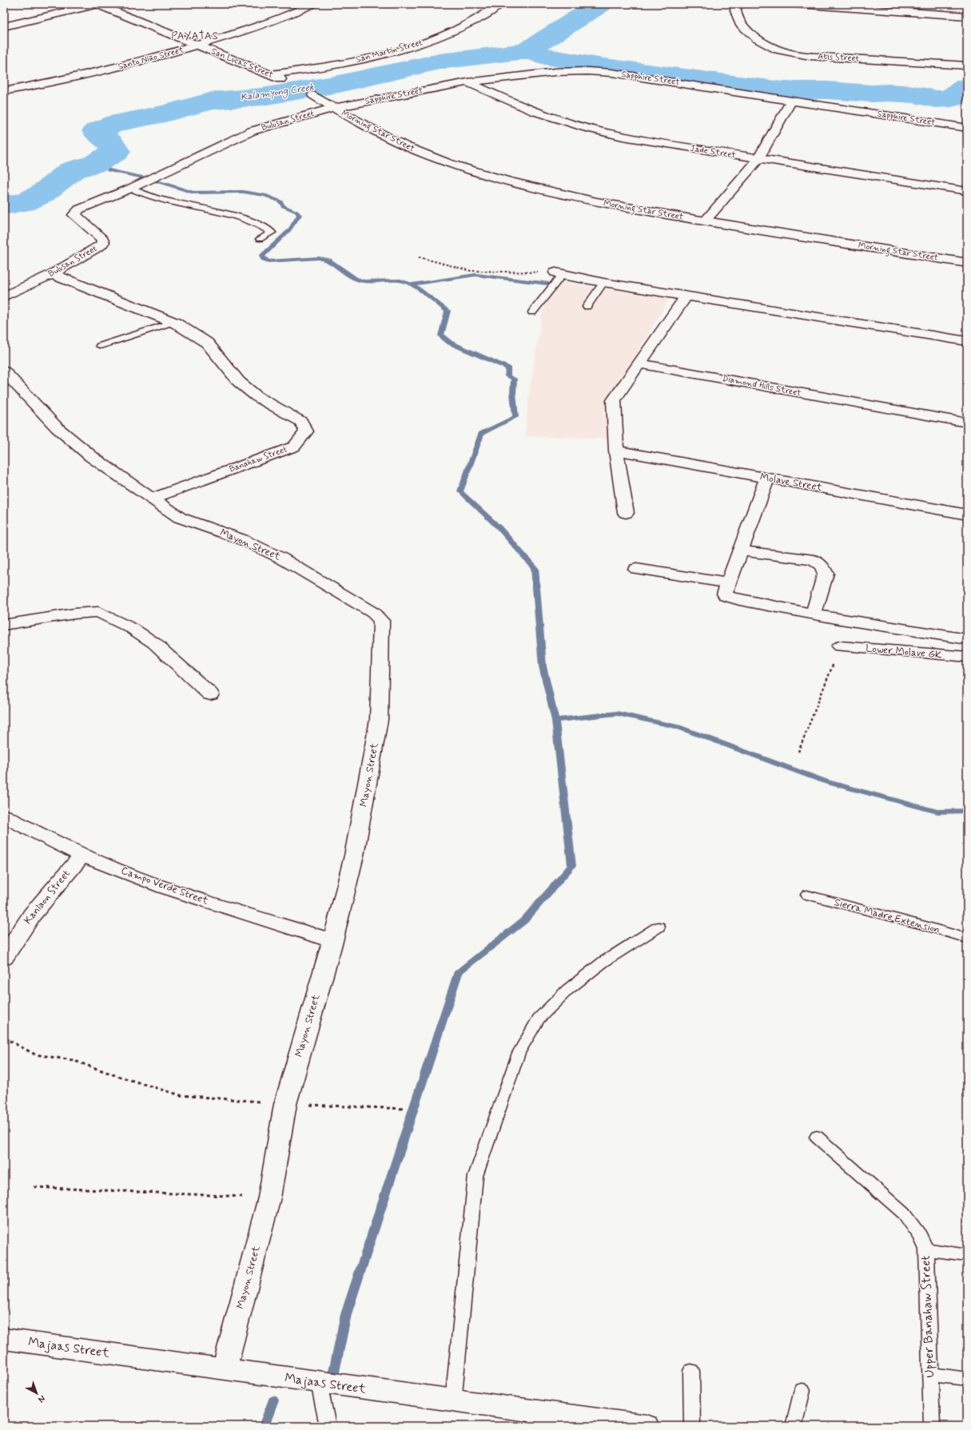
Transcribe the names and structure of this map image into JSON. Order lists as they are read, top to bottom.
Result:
{
  "streets": {
    "street": [
      "San Martin Street",
      "Atis Street",
      "Santo Niño Street",
      "San Lucas Street",
      "Sapphire Street",
      "Bulusan Street",
      "Morning Star Street",
      "Jade Street",
      "Diamond Hills Street",
      "Banahaw Street",
      "Molave Street",
      "Mayon Street",
      "Lower Molave GK",
      "Campo Verde Street",
      "Kanlaon Street",
      "Majaas Street"
    ],
    "lane": ["Sierra Madre Extension", "Upper Banahaw Street"]
  },
  "crossings": [
    ["San Martin Street", "San Lucas Street"],
    ["Santo Niño Street", "San Lucas Street"],
    ["Sapphire Street", "Bulusan Street"],
    ["Sapphire Street", "Morning Star Street"],
    ["Sapphire Street", "Jade Street"],
    ["Bulusan Street", "Morning Star Street"],
    ["Bulusan Street", "Banahaw Street"],
    ["Banahaw Street", "Mayon Street"],
    ["Mayon Street", "Campo Verde Street"],
    ["Mayon Street", "Majaas Street"],
    ["Campo Verde Street", "Kanlaon Street"]
  ],
  "districts": ["PAYATAS"],
  "water": ["Kalamyong Creek"],
  "north": "bottom right"
}
